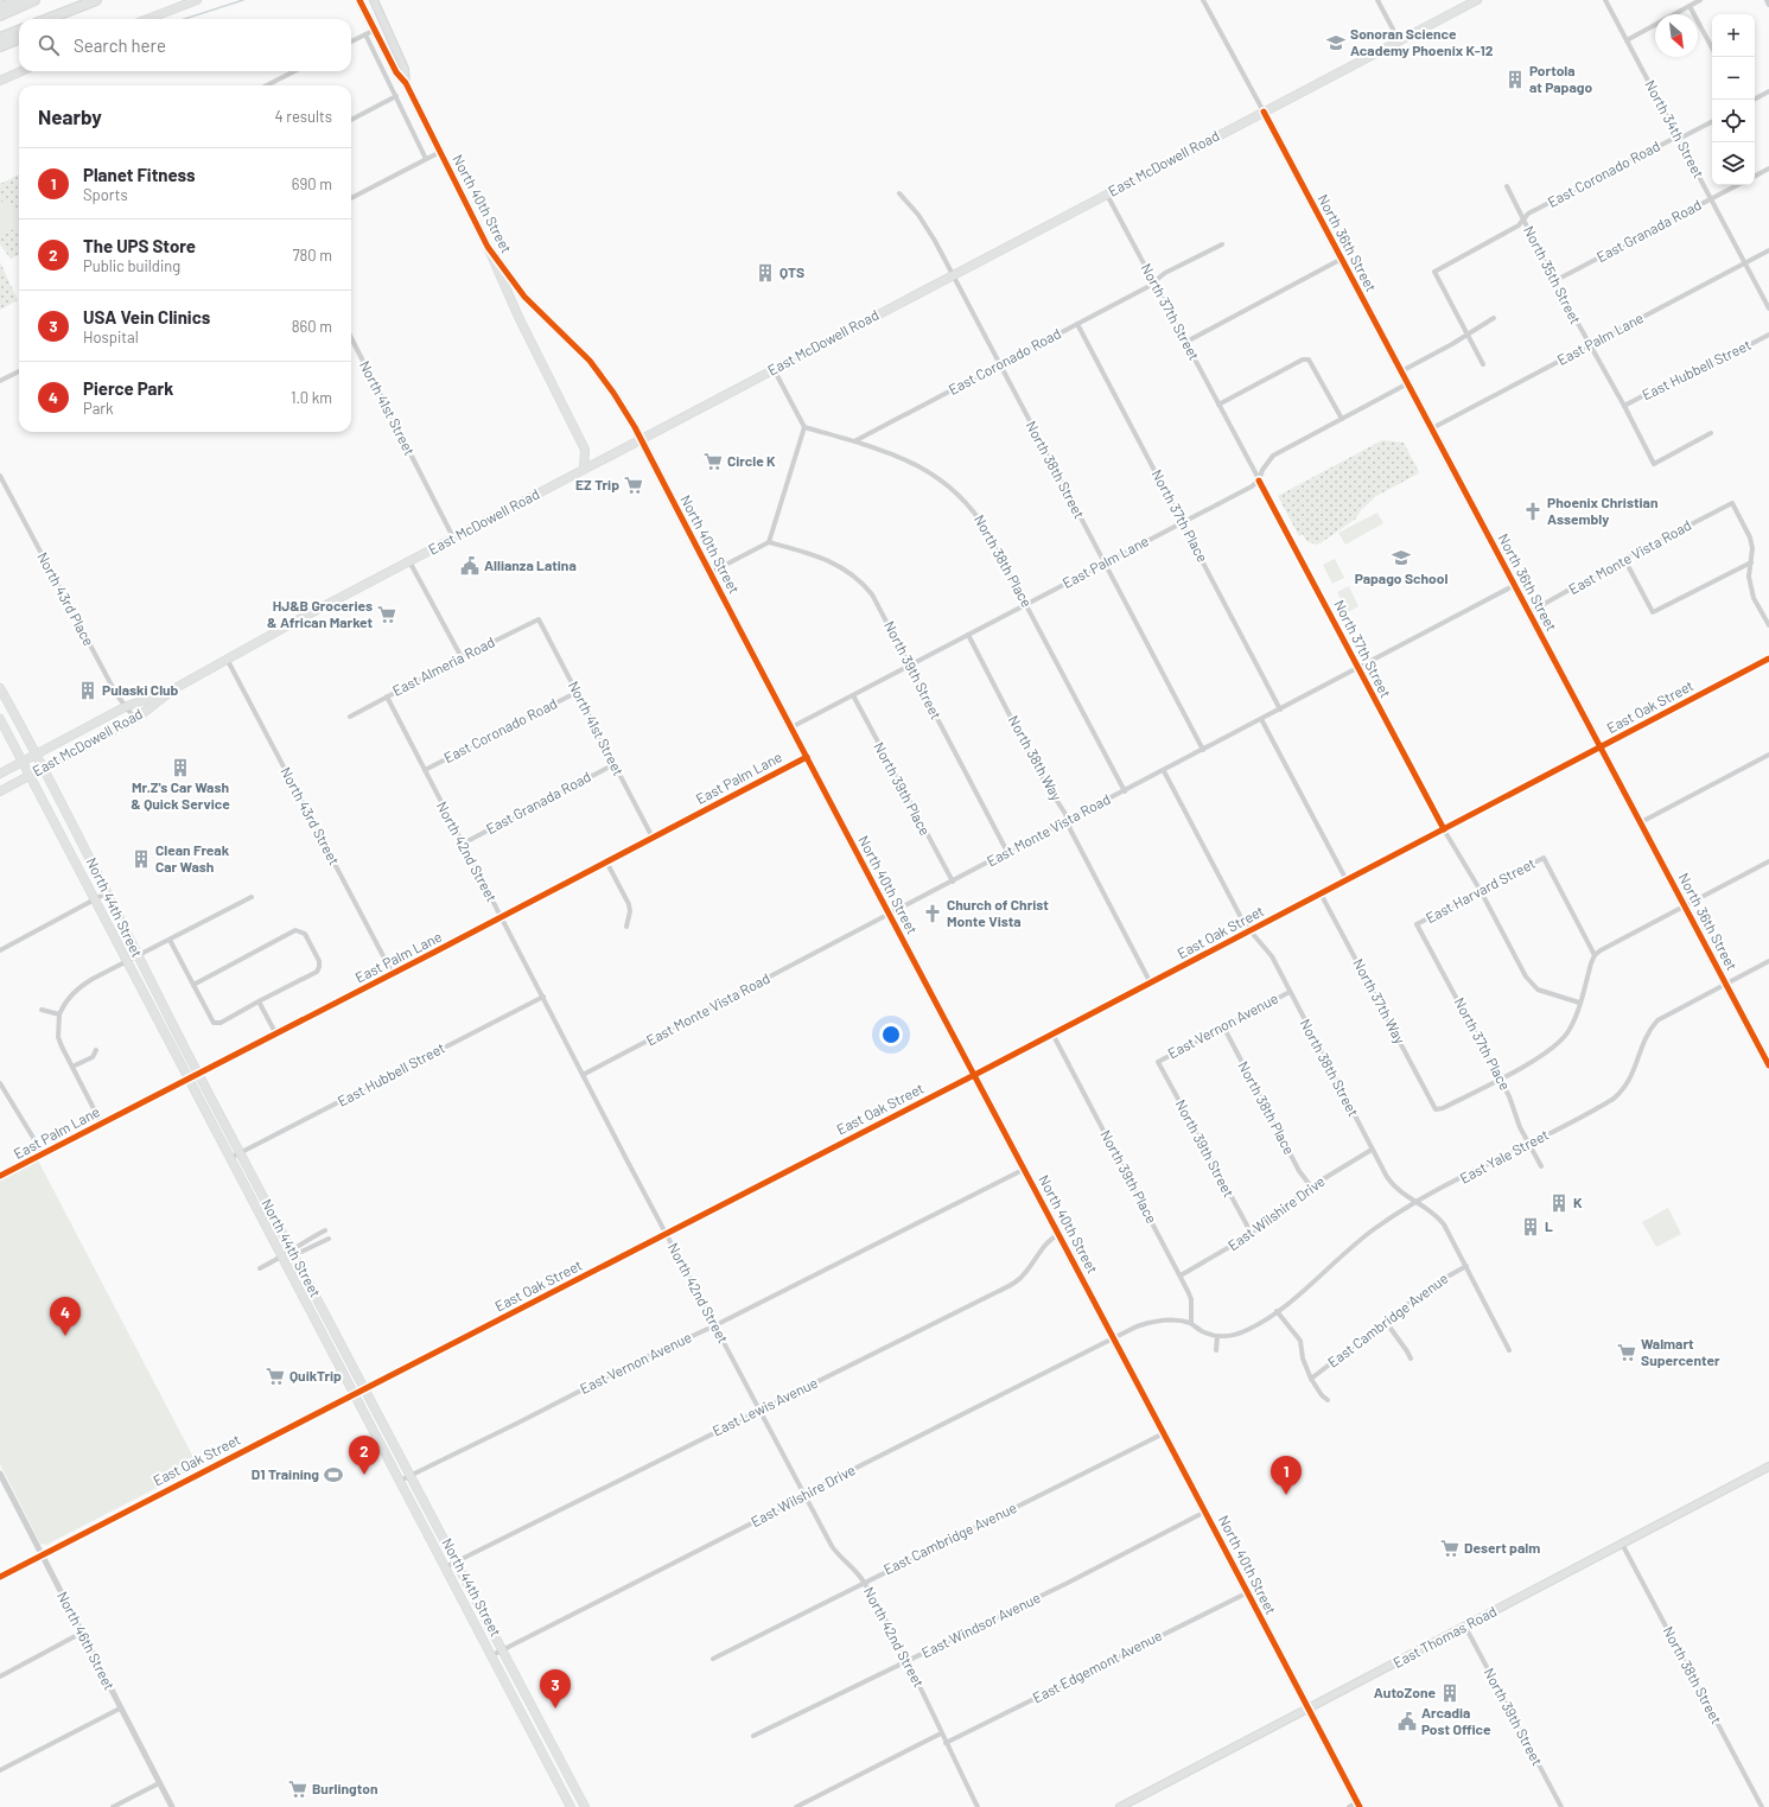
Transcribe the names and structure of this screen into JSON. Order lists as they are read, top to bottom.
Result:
{
  "streets": {
    "main road": [
      "East McDowell Road",
      "North 40th Street",
      "North 36th Street",
      "North 44th Street",
      "East Thomas Road"
    ],
    "street": [
      "North 34th Street",
      "East Coronado Road",
      "East Granada Road",
      "North 35th Street",
      "North 37th Street",
      "East Palm Lane",
      "East Hubbell Street",
      "North 41st Street",
      "North 38th Street",
      "North 37th Place",
      "East Monte Vista Road",
      "North 38th Place",
      "North 43rd Place",
      "East Almeria Road",
      "North 39th Street",
      "East Oak Street",
      "North 38th Way",
      "North 39th Place",
      "North 43rd Street",
      "North 42nd Street",
      "East Harvard Street",
      "North 37th Way",
      "East Vernon Avenue",
      "East Yale Street",
      "East Wilshire Drive",
      "East Cambridge Avenue",
      "East Lewis Avenue",
      "East Windsor Avenue",
      "North 46th Street",
      "East Edgemont Avenue"
    ]
  },
  "crossings": [
    ["North 34th Street", "East Coronado Road"],
    ["North 34th Street", "East Granada Road"],
    ["North 34th Street", "East Palm Lane"],
    ["East McDowell Road", "North 40th Street"],
    ["East McDowell Road", "North 36th Street"],
    ["East McDowell Road", "North 37th Street"],
    ["East McDowell Road", "North 41st Street"],
    ["East McDowell Road", "North 38th Street"],
    ["East McDowell Road", "North 43rd Place"],
    ["East McDowell Road", "North 43rd Street"],
    ["East McDowell Road", "North 44th Street"],
    ["East Coronado Road", "North 35th Street"],
    ["East Coronado Road", "North 37th Street"],
    ["East Coronado Road", "North 41st Street"],
    ["East Coronado Road", "North 38th Street"],
    ["East Coronado Road", "North 37th Place"],
    ["East Coronado Road", "North 38th Place"],
    ["East Coronado Road", "North 42nd Street"],
    ["North 40th Street", "East Palm Lane"],
    ["North 40th Street", "East Monte Vista Road"],
    ["North 40th Street", "East Oak Street"],
    ["North 40th Street", "East Vernon Avenue"],
    ["North 40th Street", "East Yale Street"],
    ["North 40th Street", "East Wilshire Drive"],
    ["North 40th Street", "East Cambridge Avenue"],
    ["North 40th Street", "East Lewis Avenue"],
    ["North 40th Street", "East Windsor Avenue"],
    ["North 40th Street", "East Thomas Road"],
    ["North 40th Street", "East Edgemont Avenue"],
    ["East Granada Road", "North 35th Street"],
    ["East Granada Road", "North 41st Street"],
    ["East Granada Road", "North 42nd Street"],
    ["North 36th Street", "East Palm Lane"],
    ["North 36th Street", "East Monte Vista Road"],
    ["North 36th Street", "East Oak Street"],
    ["North 36th Street", "East Yale Street"],
    ["North 35th Street", "East Palm Lane"],
    ["North 35th Street", "East Hubbell Street"],
    ["North 37th Street", "East Palm Lane"],
    ["North 37th Street", "East Monte Vista Road"],
    ["North 37th Street", "East Oak Street"],
    ["North 37th Street", "East Harvard Street"],
    ["East Palm Lane", "North 41st Street"],
    ["East Palm Lane", "North 38th Street"],
    ["East Palm Lane", "North 37th Place"],
    ["East Palm Lane", "North 38th Place"],
    ["East Palm Lane", "North 39th Street"],
    ["East Palm Lane", "North 38th Way"],
    ["East Palm Lane", "North 39th Place"],
    ["East Palm Lane", "North 43rd Street"],
    ["East Palm Lane", "North 42nd Street"],
    ["East Palm Lane", "North 44th Street"],
    ["East Hubbell Street", "North 42nd Street"],
    ["East Hubbell Street", "North 44th Street"],
    ["North 41st Street", "East Almeria Road"],
    ["North 38th Street", "East Monte Vista Road"],
    ["North 38th Street", "East Oak Street"],
    ["North 38th Street", "East Vernon Avenue"],
    ["North 38th Street", "East Yale Street"],
    ["North 38th Street", "East Wilshire Drive"],
    ["North 38th Street", "East Cambridge Avenue"],
    ["North 38th Street", "East Thomas Road"],
    ["North 37th Place", "East Monte Vista Road"],
    ["North 37th Place", "East Harvard Street"],
    ["North 37th Place", "North 37th Way"],
    ["North 37th Place", "East Yale Street"],
    ["East Monte Vista Road", "North 38th Place"],
    ["East Monte Vista Road", "North 39th Street"],
    ["East Monte Vista Road", "North 38th Way"],
    ["East Monte Vista Road", "North 39th Place"],
    ["East Monte Vista Road", "North 42nd Street"],
    ["North 38th Place", "East Vernon Avenue"],
    ["North 38th Place", "East Wilshire Drive"],
    ["East Almeria Road", "North 42nd Street"],
    ["North 39th Street", "East Vernon Avenue"],
    ["North 39th Street", "East Wilshire Drive"],
    ["North 39th Street", "East Thomas Road"],
    ["East Oak Street", "North 38th Way"],
    ["East Oak Street", "North 39th Place"],
    ["East Oak Street", "North 42nd Street"],
    ["East Oak Street", "North 44th Street"],
    ["East Oak Street", "North 37th Way"],
    ["East Oak Street", "North 46th Street"],
    ["North 39th Place", "East Yale Street"],
    ["North 39th Place", "East Wilshire Drive"],
    ["North 42nd Street", "East Vernon Avenue"],
    ["North 42nd Street", "East Wilshire Drive"],
    ["North 42nd Street", "East Cambridge Avenue"],
    ["North 42nd Street", "East Lewis Avenue"],
    ["North 42nd Street", "East Windsor Avenue"],
    ["North 42nd Street", "East Edgemont Avenue"],
    ["North 44th Street", "East Vernon Avenue"],
    ["North 44th Street", "East Wilshire Drive"],
    ["North 44th Street", "East Lewis Avenue"],
    ["East Yale Street", "East Wilshire Drive"]
  ],
  "places": {
    "school or university": ["Sonoran Science Academy Phoenix K-12", "Papago School"],
    "building": [
      "Portola at Papago",
      "QTS",
      "Pulaski Club",
      "Mr.Z's Car Wash & Quick Service",
      "Clean Freak Car Wash",
      "K",
      "L",
      "AutoZone"
    ],
    "supermarket": [
      "Circle K",
      "EZ Trip",
      "HJ&B Groceries & African Market",
      "Walmart Supercenter",
      "QuikTrip",
      "Desert palm",
      "Burlington"
    ],
    "church": ["Phoenix Christian Assembly", "Church of Christ Monte Vista"],
    "public building": ["Allianza Latina", "Arcadia Post Office"],
    "sports": ["D1 Training"]
  },
  "north": "bottom right",
  "page": {
    "map_buttons": ["+", "−"],
    "search": "Search here",
    "heading": ["Nearby", "4 results"],
    "list": [
      {
        "mark": "1",
        "name": "Planet Fitness",
        "note": "Sports",
        "value": "690 m"
      },
      {
        "mark": "2",
        "name": "The UPS Store",
        "note": "Public building",
        "value": "780 m"
      },
      {
        "mark": "3",
        "name": "USA Vein Clinics",
        "note": "Hospital",
        "value": "860 m"
      },
      {
        "mark": "4",
        "name": "Pierce Park",
        "note": "Park",
        "value": "1.0 km"
      }
    ],
    "pins": [
      "4",
      "2",
      "1",
      "3"
    ]
  }
}
